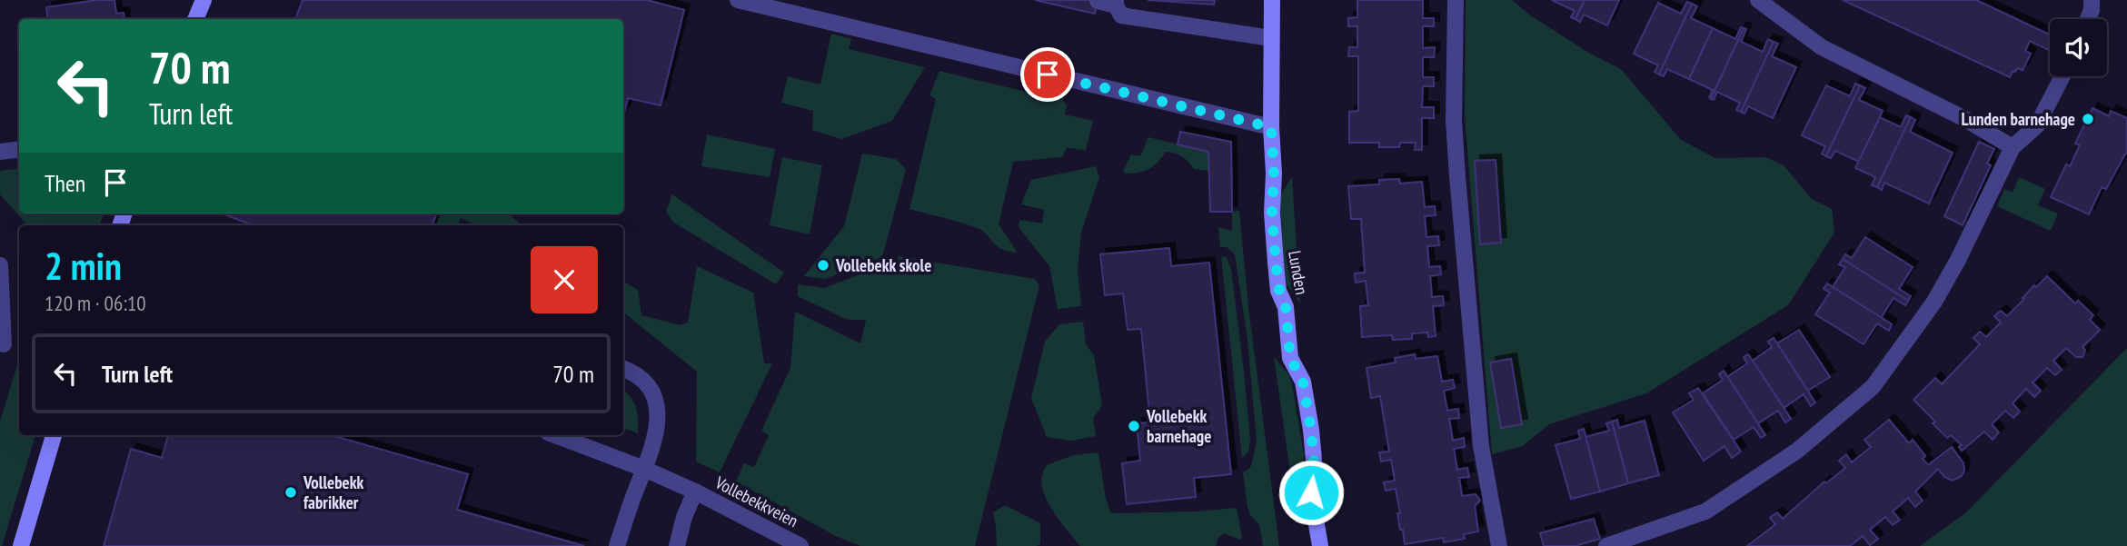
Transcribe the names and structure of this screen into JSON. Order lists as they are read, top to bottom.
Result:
{
  "streets": {
    "street": ["Lunden", "Vollebekkveien"]
  },
  "places": [
    "Lunden barnehage",
    "Vollebekk skole",
    "Vollebekk barnehage",
    "Vollebekk fabrikker"
  ],
  "page": {
    "turn": ["70 m", "Turn left"],
    "then": "Then",
    "heading": ["2 min", "120 m · 06:10"],
    "list": [
      {
        "name": "Turn left",
        "value": "70 m"
      }
    ]
  }
}
